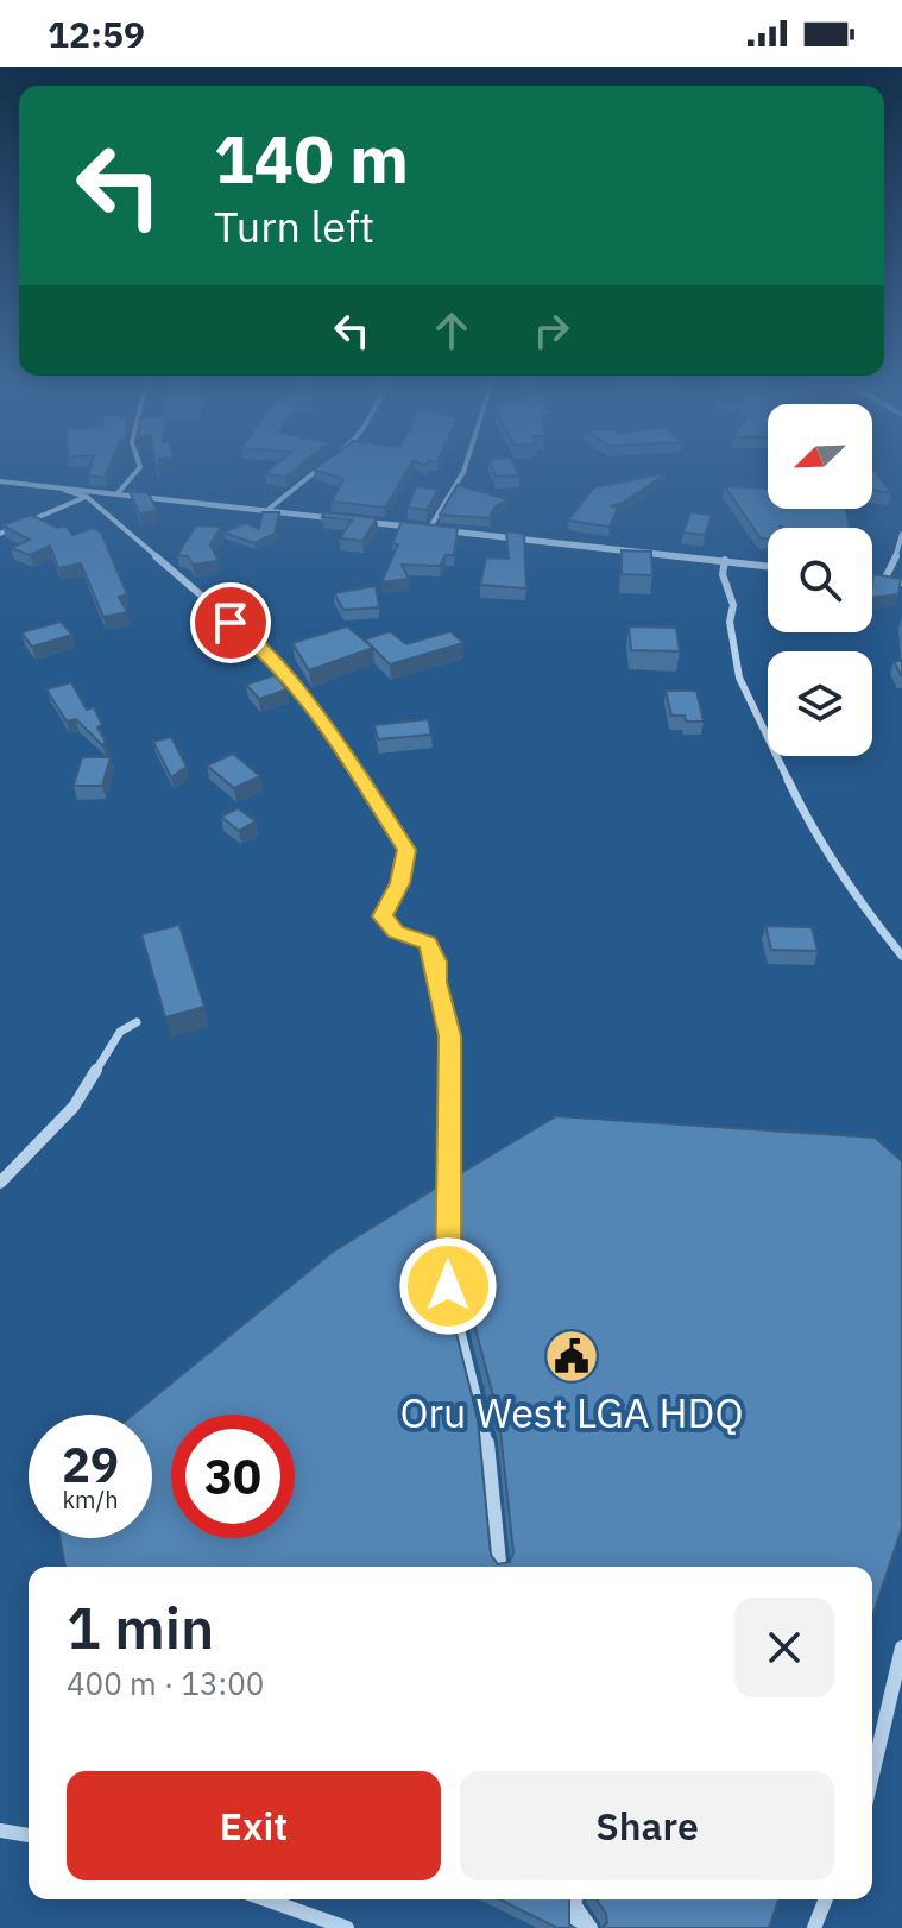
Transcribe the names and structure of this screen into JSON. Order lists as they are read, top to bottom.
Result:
{
  "places": {
    "public building": ["Oru West LGA HDQ"]
  },
  "north": "bottom left",
  "page": {
    "status": "12:59",
    "turn": ["140 m", "Turn left"],
    "speed": "29 km/h",
    "limit": "30",
    "heading": ["1 min", "400 m · 13:00"],
    "buttons": ["Exit", "Share"]
  }
}
